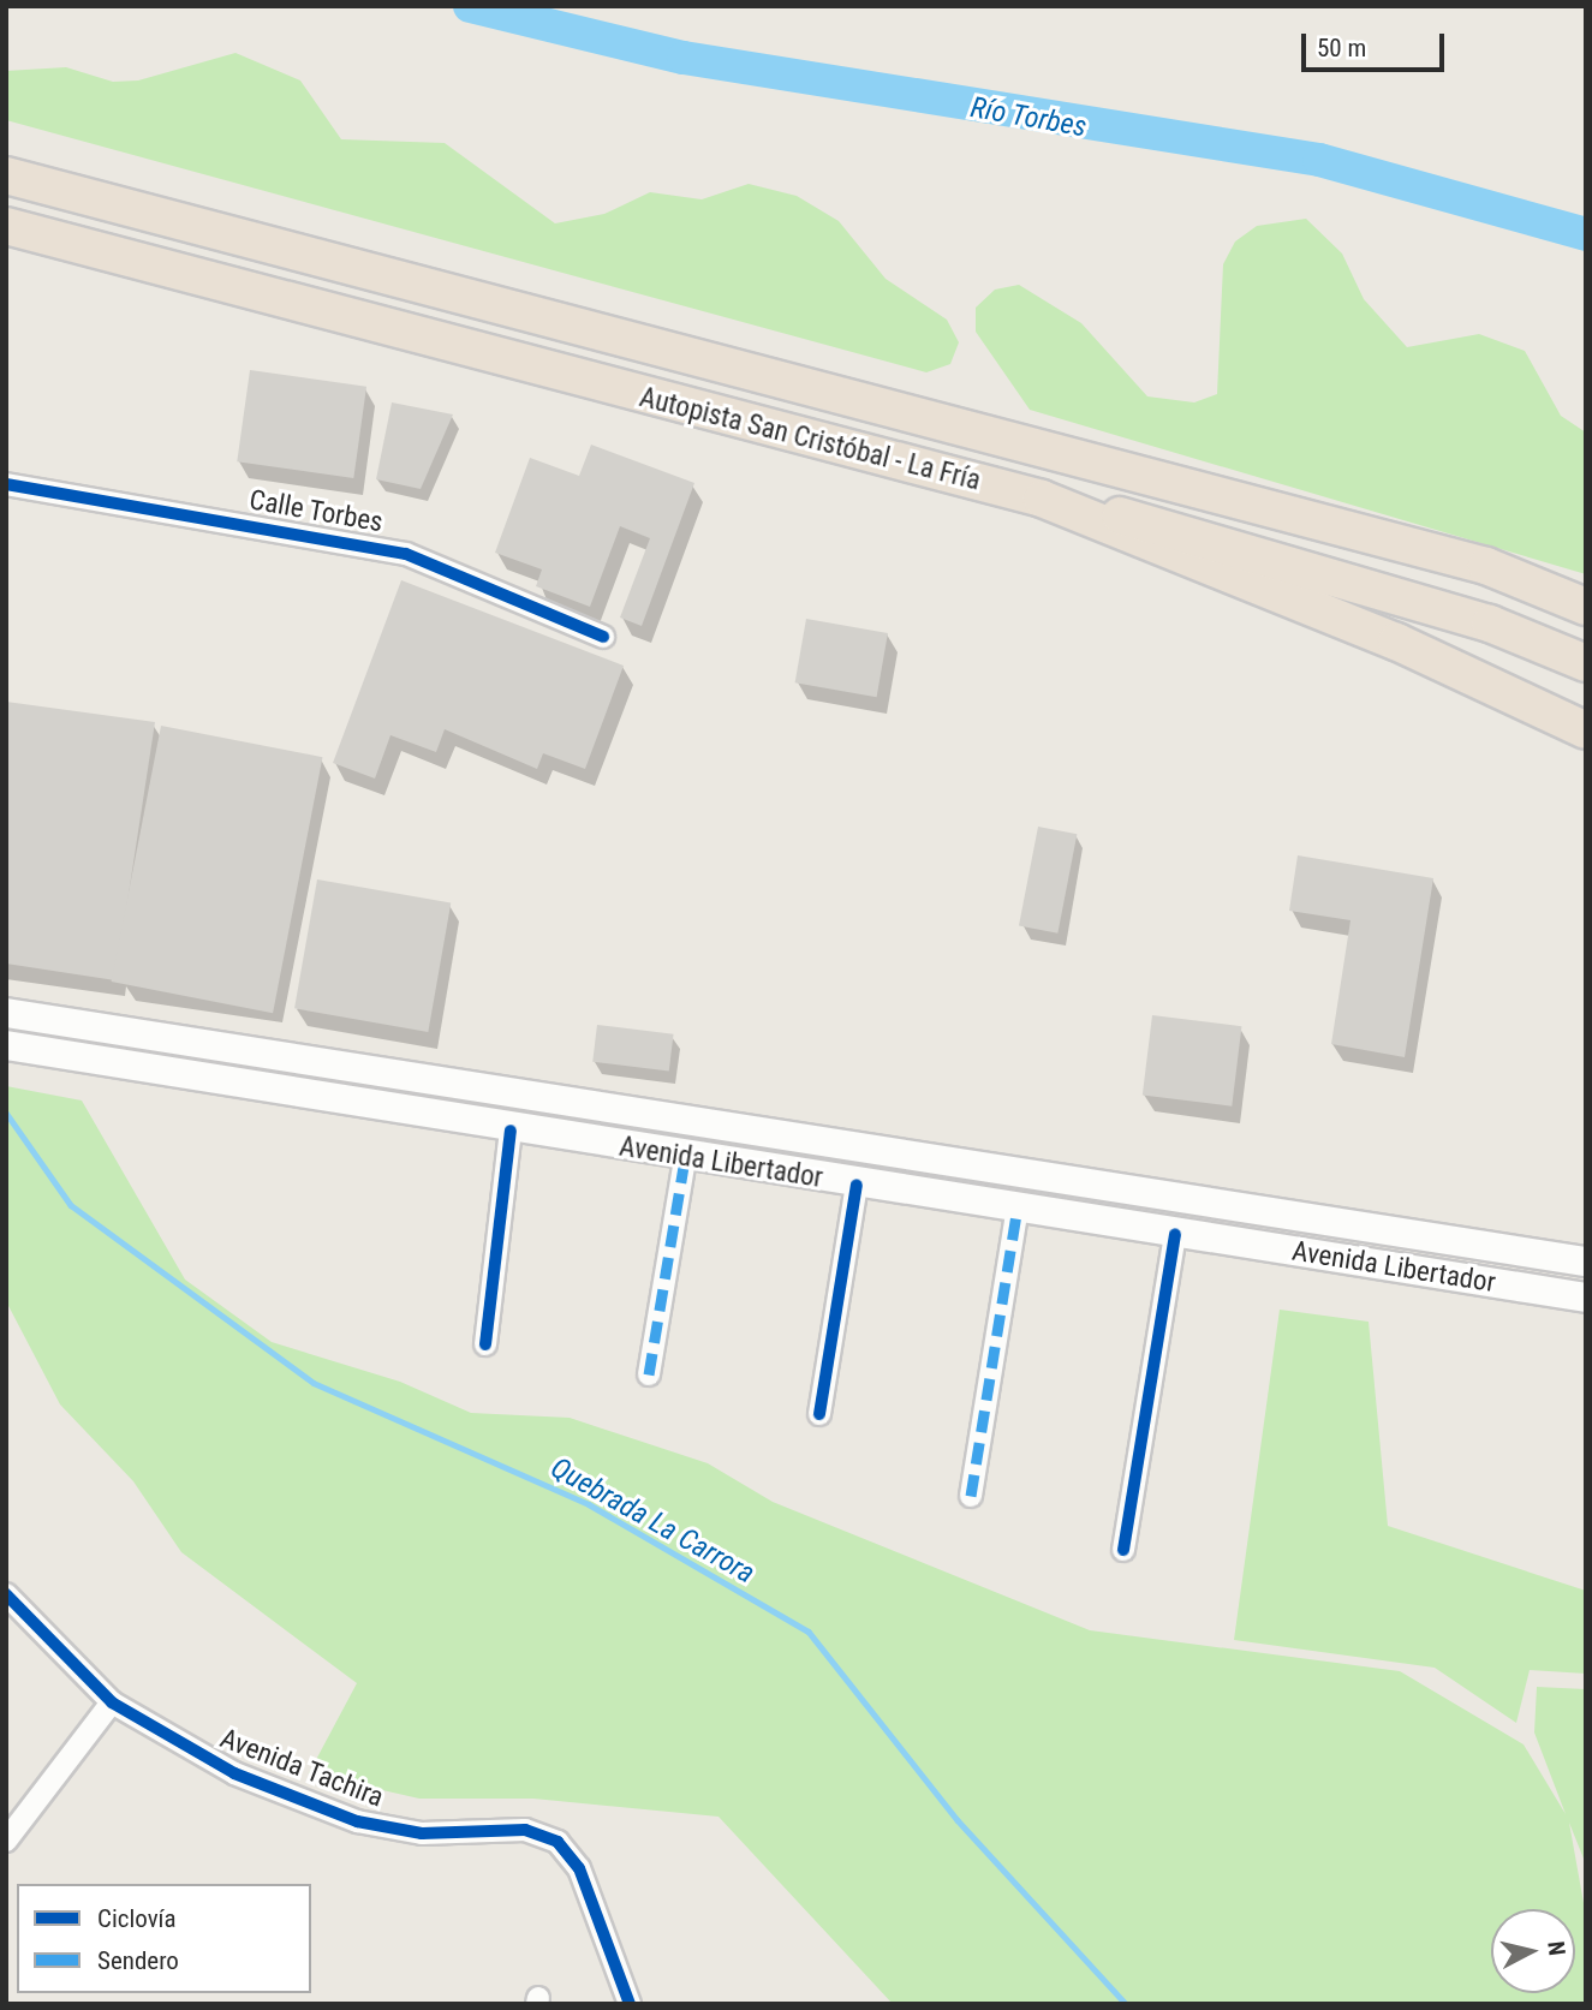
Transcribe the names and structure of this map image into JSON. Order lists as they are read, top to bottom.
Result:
{
  "streets": {
    "highway": ["Autopista San Cristóbal - La Fría"],
    "main road": ["Avenida Libertador"],
    "street": ["Calle Torbes", "Avenida Tachira"]
  },
  "water": ["Río Torbes", "Quebrada La Carrora"],
  "legend": ["Ciclovía", "Sendero"],
  "scale_bar": "50 m",
  "north": "right"
}
